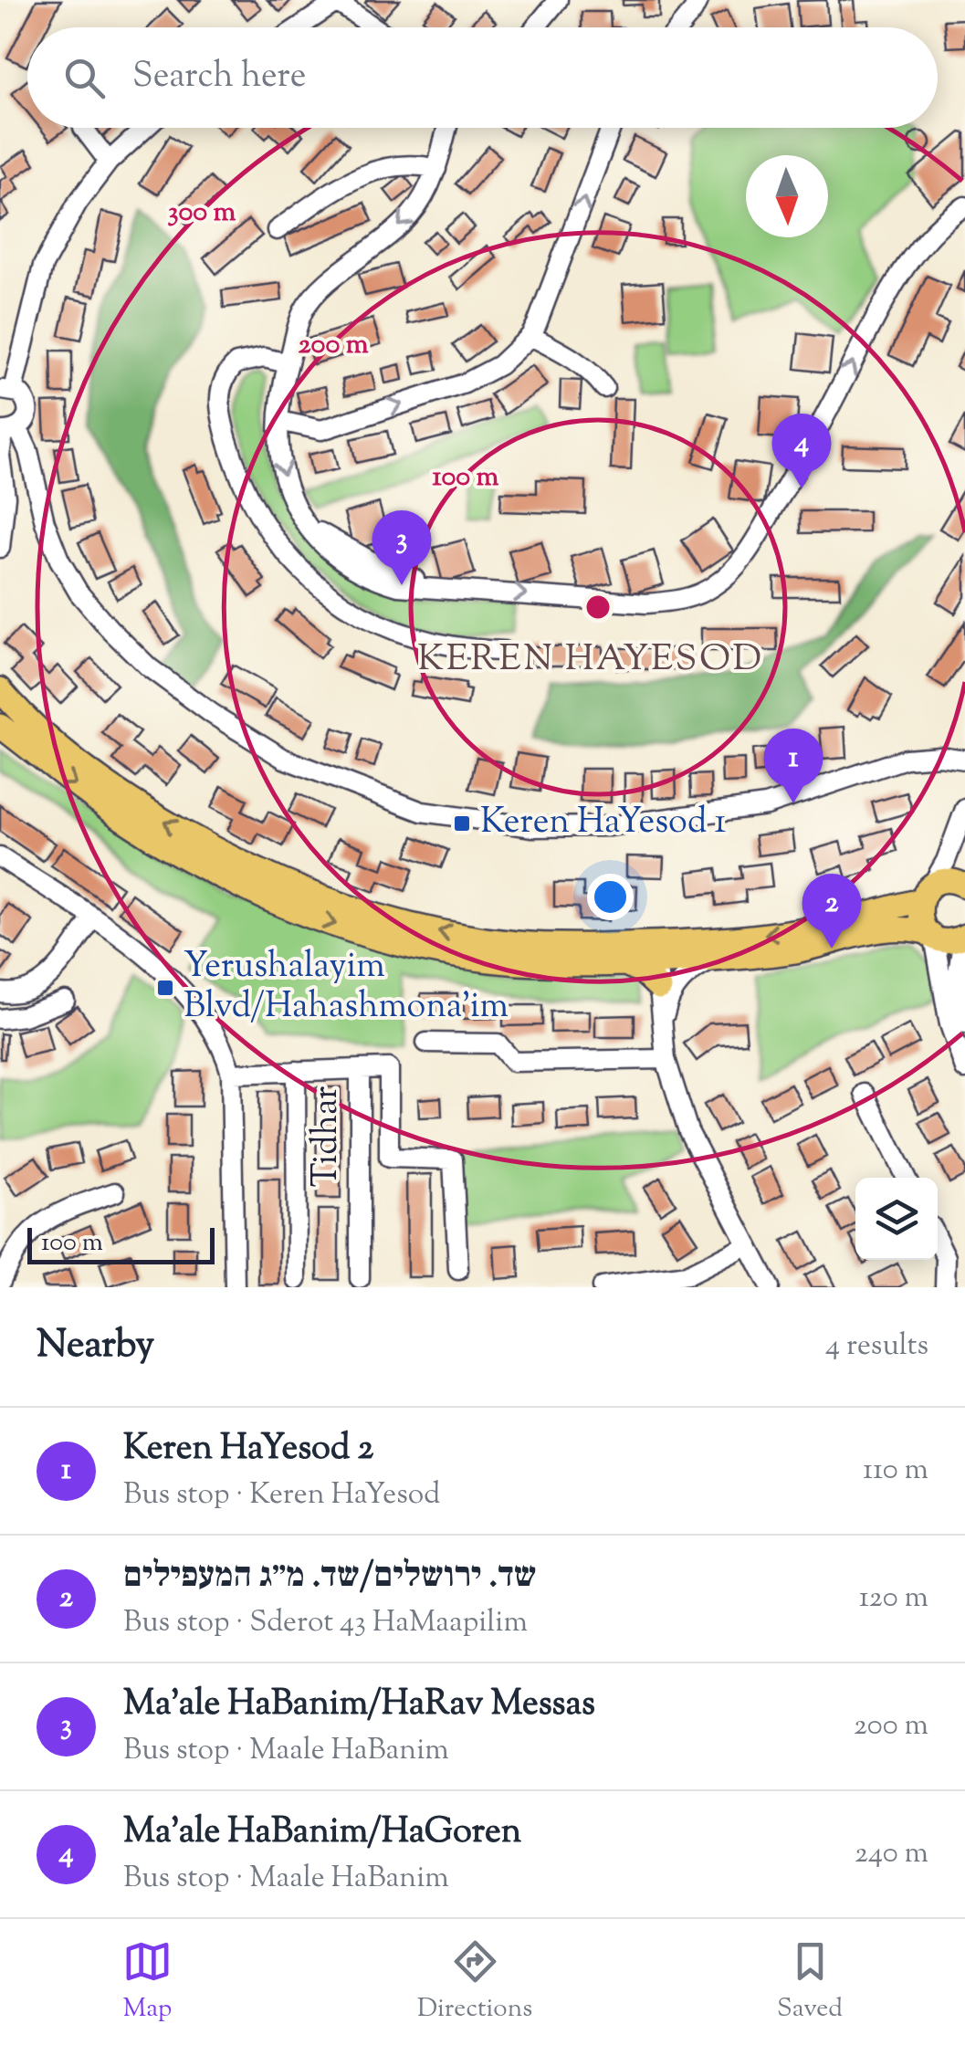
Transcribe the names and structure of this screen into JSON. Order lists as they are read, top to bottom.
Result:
{
  "streets": {
    "street": ["Tidhar"]
  },
  "districts": ["KEREN HAYESOD"],
  "places": {
    "transit": ["Keren HaYesod 1", "Yerushalayim Blvd/Hahashmona'im"]
  },
  "scale_bar": "100 m",
  "north": "bottom",
  "page": {
    "search": "Search here",
    "pins": [
      "4",
      "3",
      "1",
      "2"
    ],
    "scale": "100 m",
    "heading": ["Nearby", "4 results"],
    "list": [
      {
        "mark": "1",
        "name": "Keren HaYesod 2",
        "note": "Bus stop · Keren HaYesod",
        "value": "110 m"
      },
      {
        "mark": "2",
        "name": "שד. ירושלים/שד. מ״ג המעפילים",
        "note": "Bus stop · Sderot 43 HaMaapilim",
        "value": "120 m"
      },
      {
        "mark": "3",
        "name": "Ma'ale HaBanim/HaRav Messas",
        "note": "Bus stop · Maale HaBanim",
        "value": "200 m"
      },
      {
        "mark": "4",
        "name": "Ma'ale HaBanim/HaGoren",
        "note": "Bus stop · Maale HaBanim",
        "value": "240 m"
      }
    ],
    "nav": ["Map", "Directions", "Saved"]
  },
  "rings": ["300 m", "200 m", "100 m"]
}
